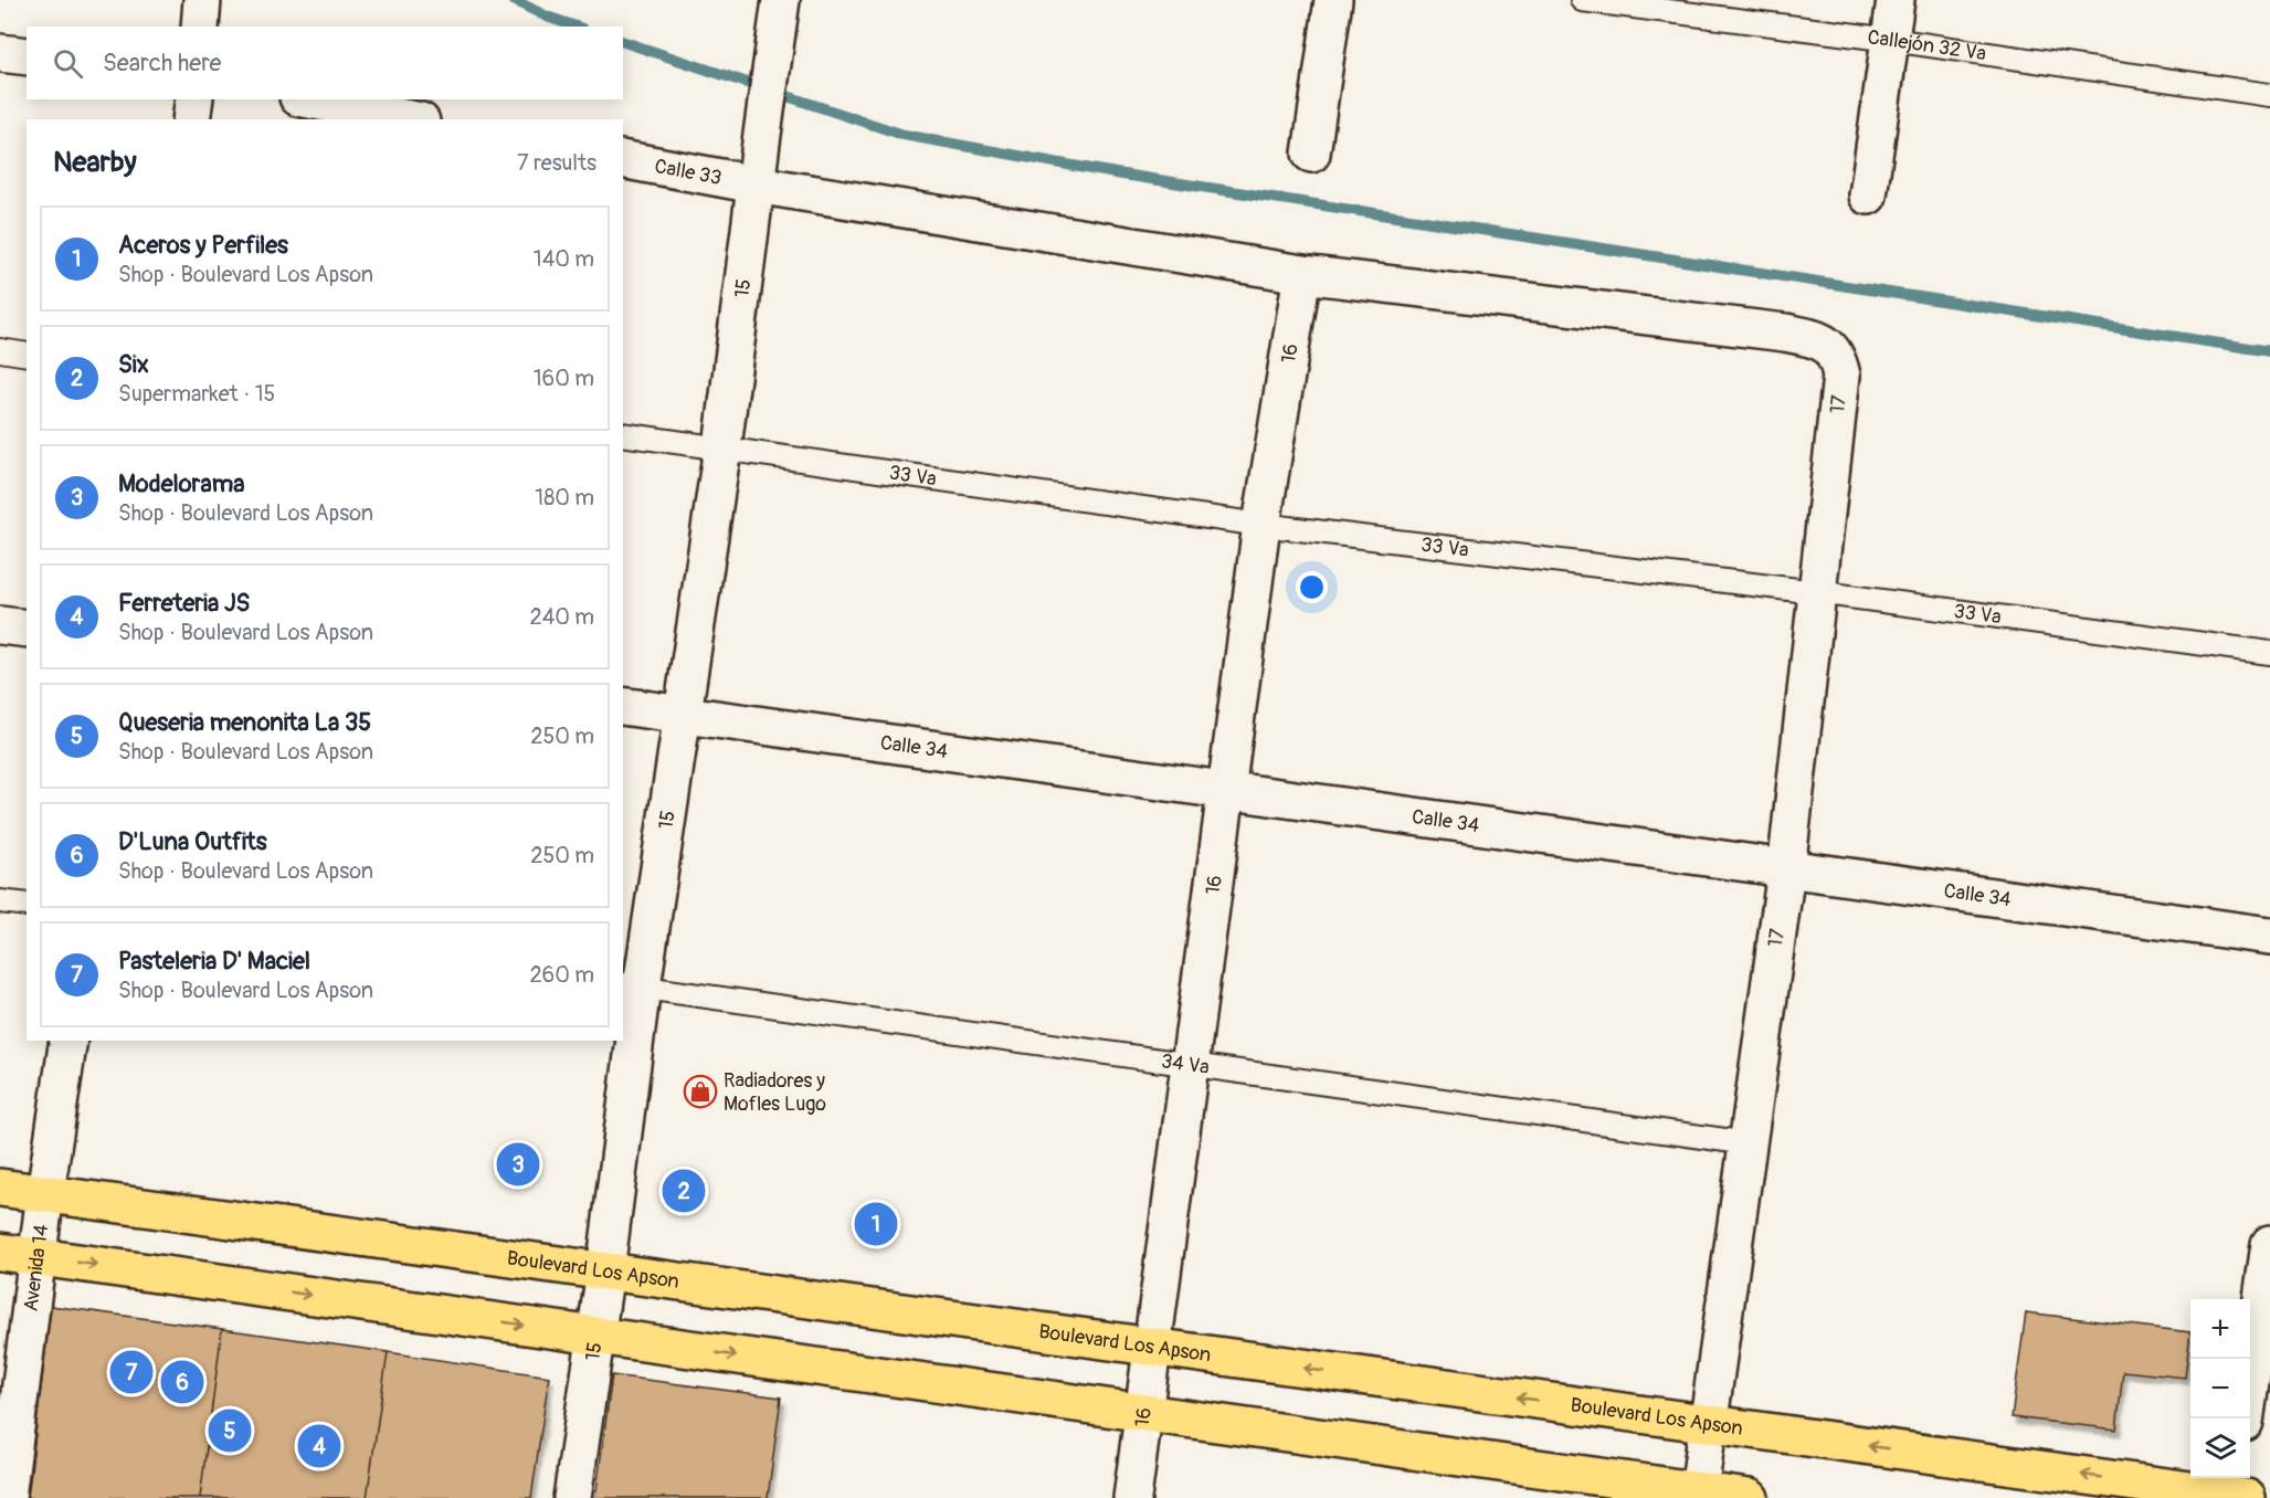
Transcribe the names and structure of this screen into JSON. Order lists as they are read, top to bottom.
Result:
{
  "streets": {
    "main road": ["Boulevard Los Apson"],
    "street": [
      "Calle 33",
      "15",
      "16",
      "17",
      "Calle 34",
      "Avenida 14"
    ],
    "lane": ["Callejón 32 Va", "33 Va", "34 Va"]
  },
  "crossings": [
    ["Calle 33", "15"],
    ["Calle 33", "16"],
    ["Calle 33", "17"],
    ["15", "33 Va"],
    ["15", "Calle 34"],
    ["15", "34 Va"],
    ["15", "Boulevard Los Apson"],
    ["16", "33 Va"],
    ["16", "Calle 34"],
    ["16", "34 Va"],
    ["16", "Boulevard Los Apson"],
    ["17", "33 Va"],
    ["17", "Calle 34"],
    ["17", "34 Va"],
    ["17", "Boulevard Los Apson"],
    ["Avenida 14", "Boulevard Los Apson"]
  ],
  "places": {
    "shop": ["Radiadores y Mofles Lugo"]
  },
  "page": {
    "search": "Search here",
    "heading": ["Nearby", "7 results"],
    "list": [
      {
        "mark": "1",
        "name": "Aceros y Perfiles",
        "note": "Shop · Boulevard Los Apson",
        "value": "140 m"
      },
      {
        "mark": "2",
        "name": "Six",
        "note": "Supermarket · 15",
        "value": "160 m"
      },
      {
        "mark": "3",
        "name": "Modelorama",
        "note": "Shop · Boulevard Los Apson",
        "value": "180 m"
      },
      {
        "mark": "4",
        "name": "Ferreteria JS",
        "note": "Shop · Boulevard Los Apson",
        "value": "240 m"
      },
      {
        "mark": "5",
        "name": "Queseria menonita La 35",
        "note": "Shop · Boulevard Los Apson",
        "value": "250 m"
      },
      {
        "mark": "6",
        "name": "D'Luna Outfits",
        "note": "Shop · Boulevard Los Apson",
        "value": "250 m"
      },
      {
        "mark": "7",
        "name": "Pasteleria D' Maciel",
        "note": "Shop · Boulevard Los Apson",
        "value": "260 m"
      }
    ],
    "pins": [
      "3",
      "2",
      "1",
      "7",
      "6",
      "5",
      "4"
    ],
    "map_buttons": ["+", "−"]
  }
}
